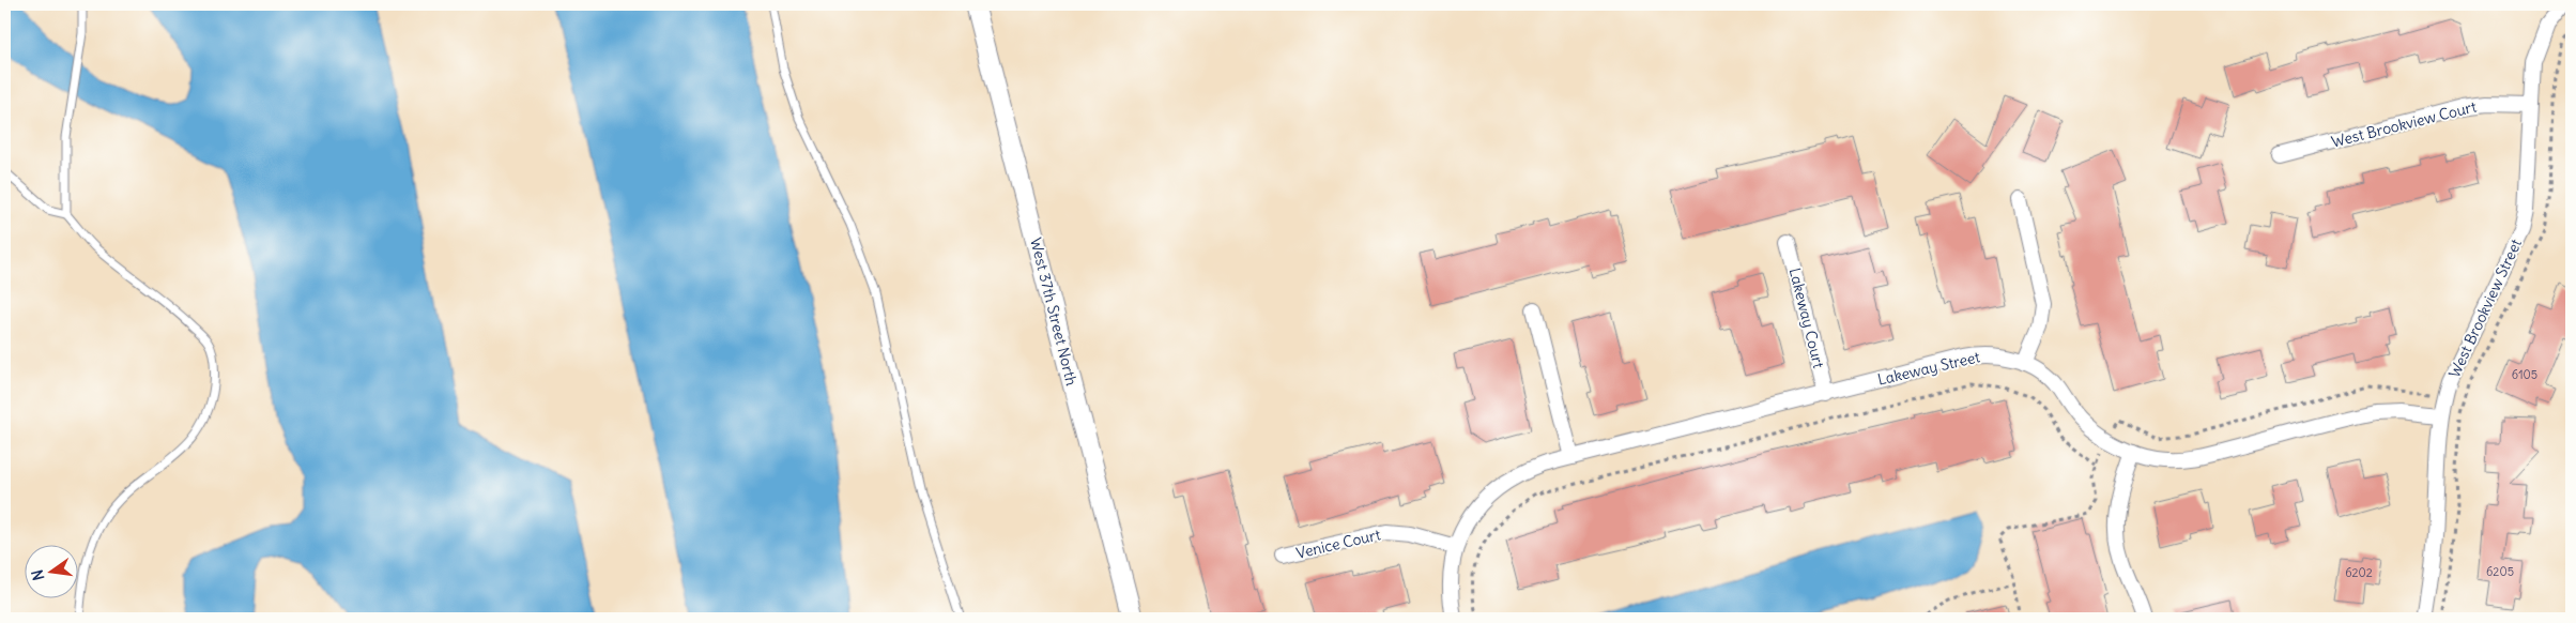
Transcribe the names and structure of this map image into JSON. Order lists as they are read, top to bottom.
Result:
{
  "streets": {
    "street": [
      "West Brookview Court",
      "West Brookview Street",
      "West 37th Street North",
      "Lakeway Court",
      "Lakeway Street",
      "Venice Court"
    ]
  },
  "crossings": [
    ["West Brookview Court", "West Brookview Street"],
    ["West Brookview Street", "Lakeway Street"],
    ["Lakeway Court", "Lakeway Street"],
    ["Lakeway Street", "Venice Court"]
  ],
  "house_numbers": ["6105", "6205", "6202"],
  "north": "left"
}
